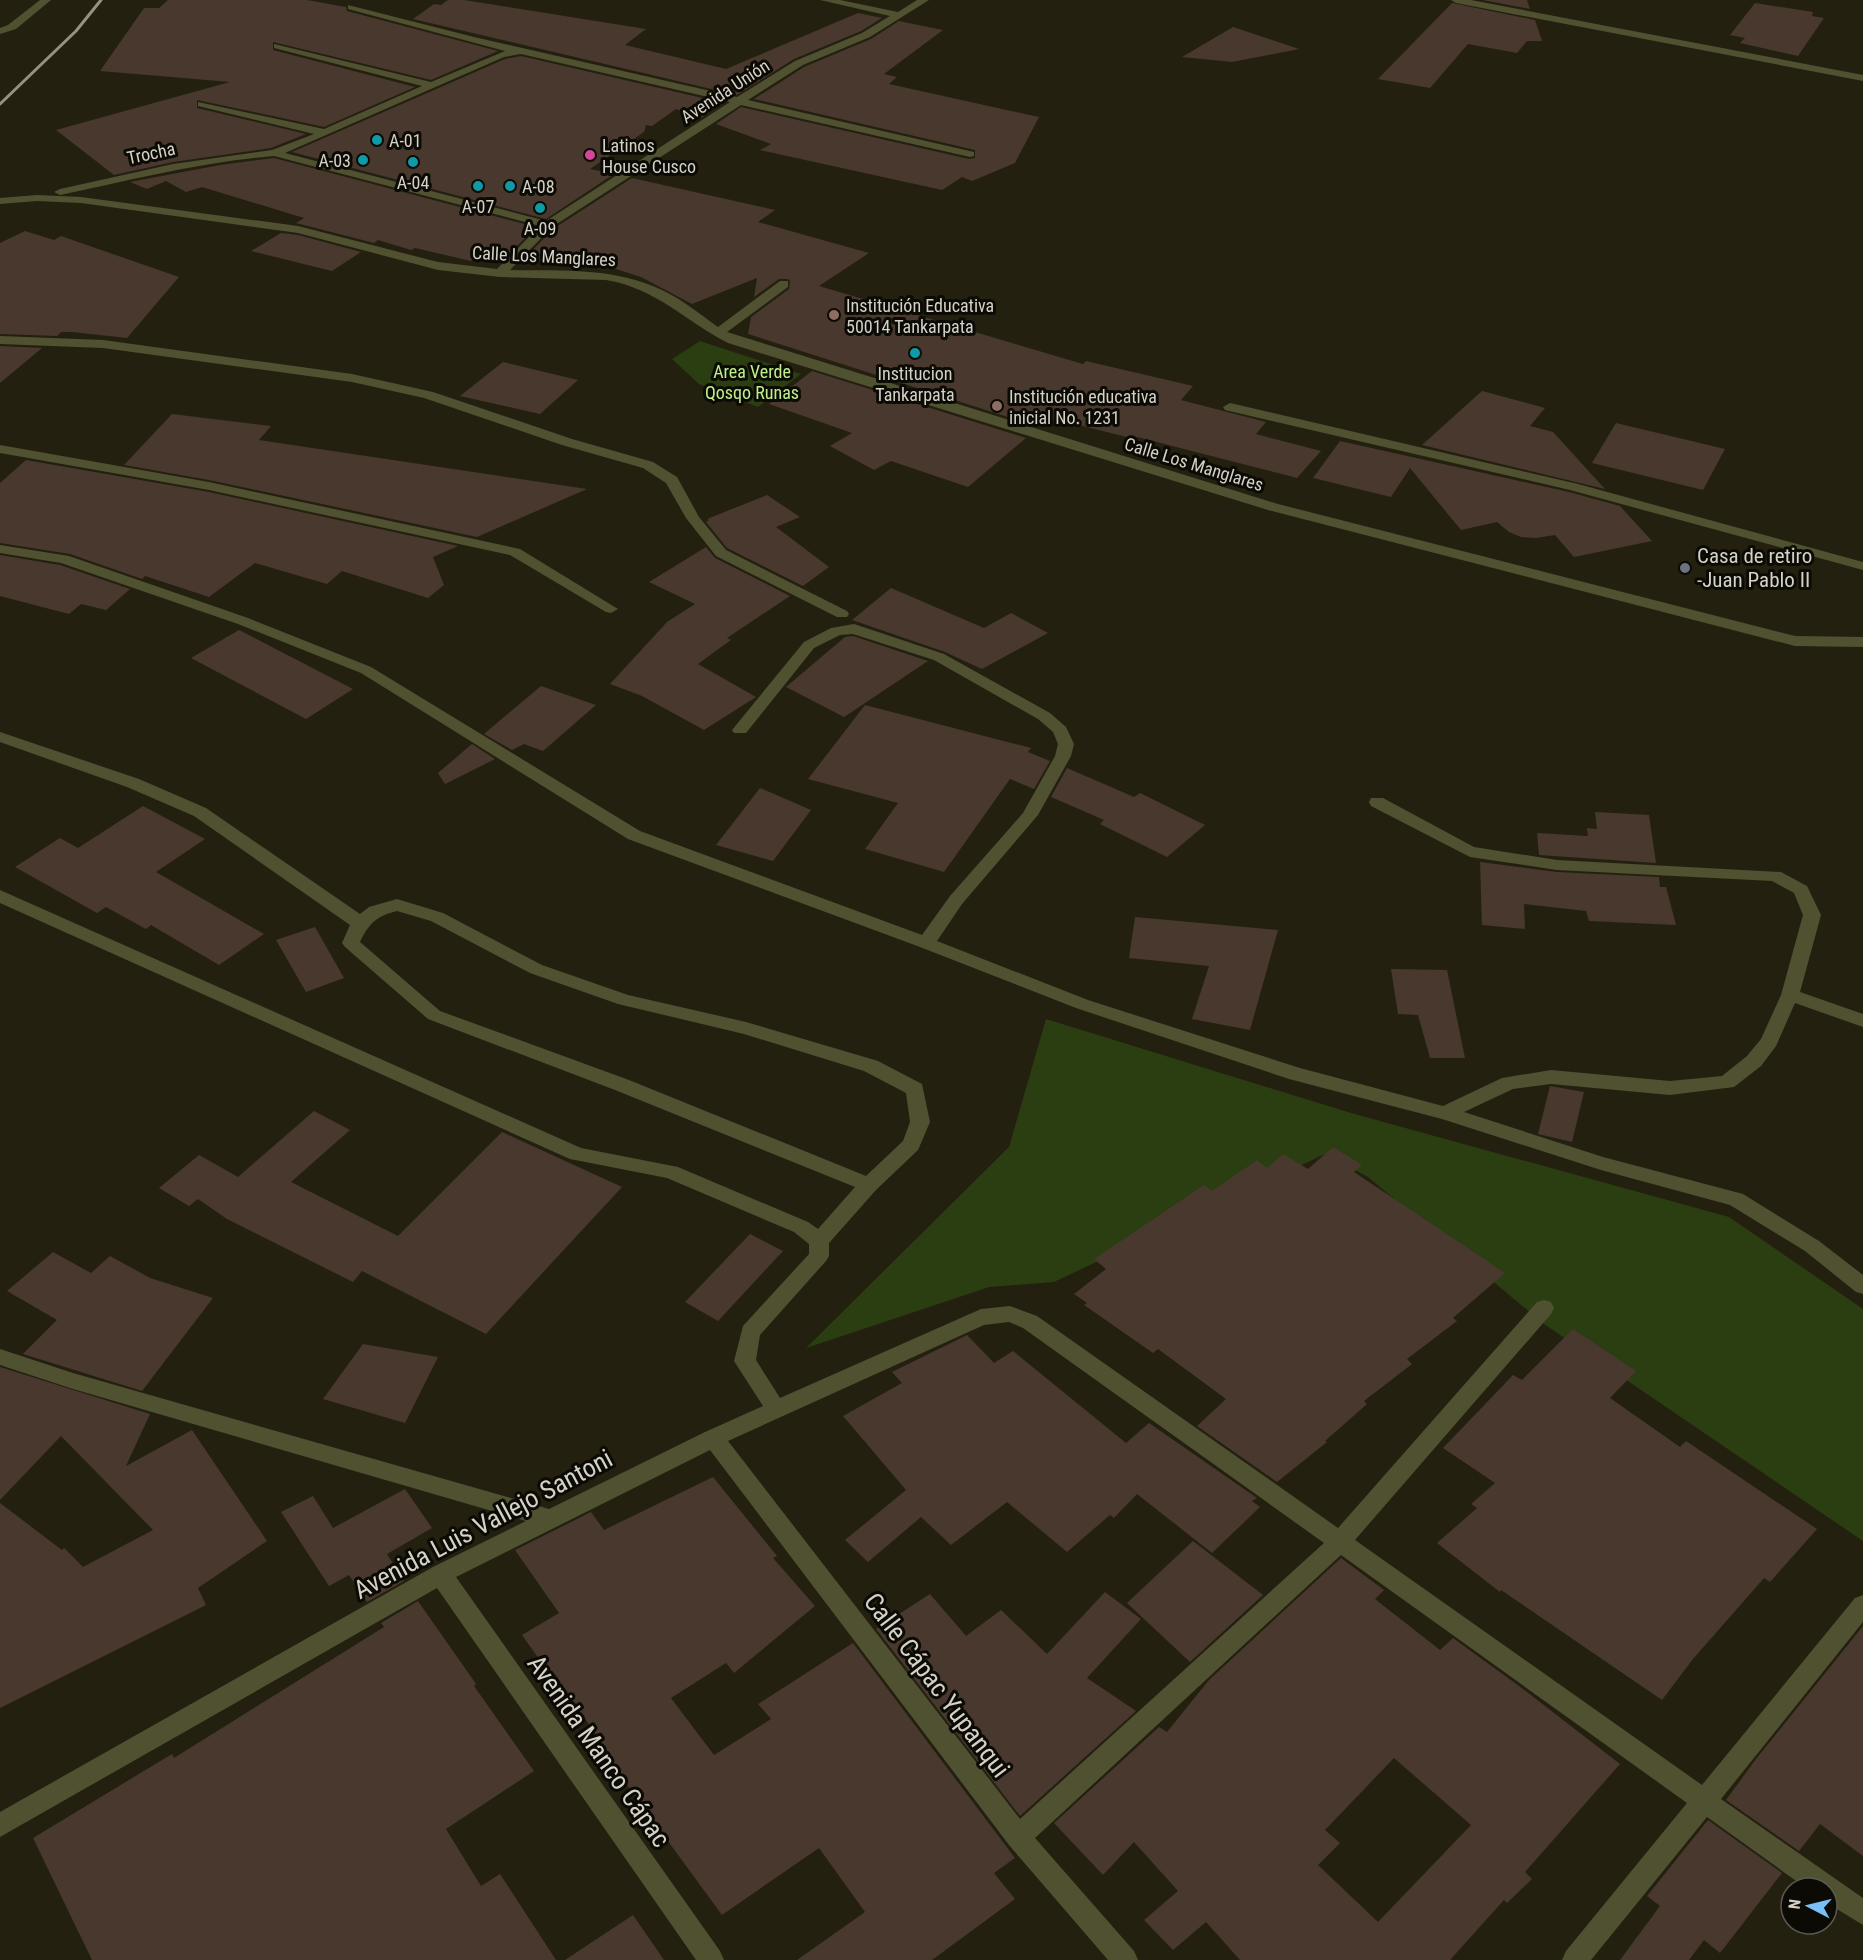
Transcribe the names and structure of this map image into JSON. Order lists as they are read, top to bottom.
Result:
{
  "streets": {
    "street": [
      "Avenida Unión",
      "Trocha",
      "Calle Los Manglares",
      "Avenida Luis Vallejo Santoni",
      "Calle Cápac Yupanqui",
      "Avenida Manco Cápac"
    ]
  },
  "crossings": [
    ["Avenida Unión", "Calle Los Manglares"],
    ["Trocha", "Calle Los Manglares"],
    ["Avenida Luis Vallejo Santoni", "Calle Cápac Yupanqui"],
    ["Avenida Luis Vallejo Santoni", "Avenida Manco Cápac"]
  ],
  "parks": ["Area Verde Qosqo Runas"],
  "places": [
    "A-01",
    "Latinos House Cusco",
    "A-03",
    "A-04",
    "A-07",
    "A-08",
    "A-09",
    "Institución Educativa 50014 Tankarpata",
    "Institucion Tankarpata",
    "Institución educativa inicial No. 1231",
    "Casa de retiro -Juan Pablo II"
  ],
  "north": "left"
}
